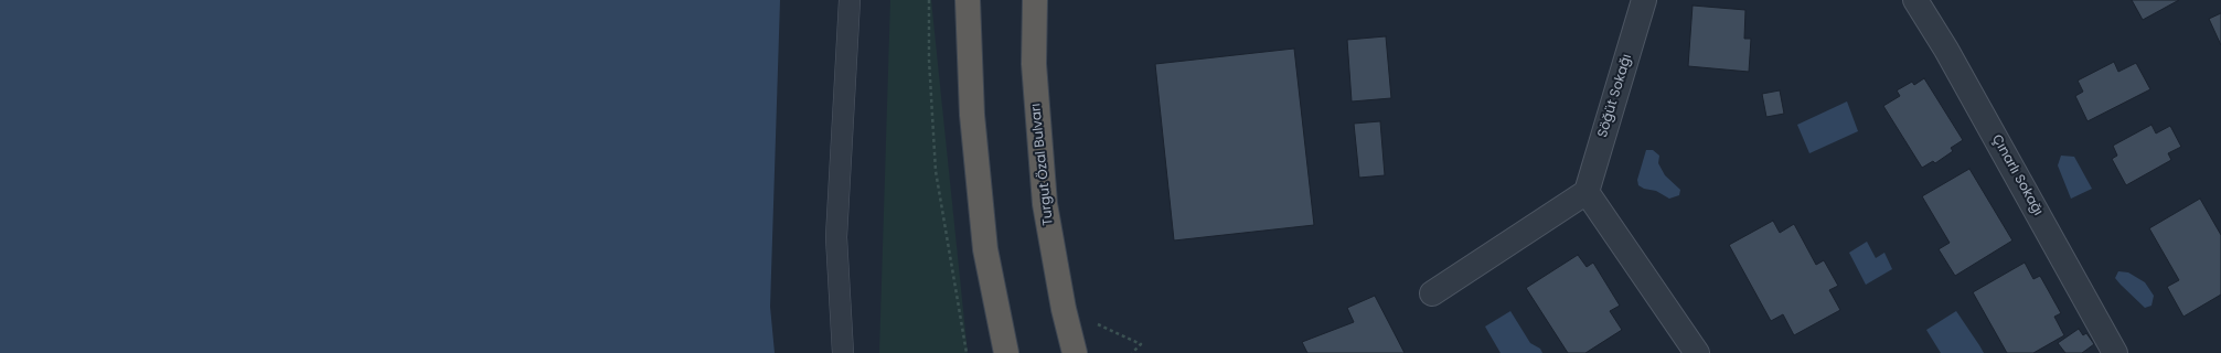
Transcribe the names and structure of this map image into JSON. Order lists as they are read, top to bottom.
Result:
{
  "streets": {
    "highway": ["Turgut Özal Bulvarı"],
    "street": ["Söğüt Sokağı", "Çınarlı Sokağı"]
  }
}
